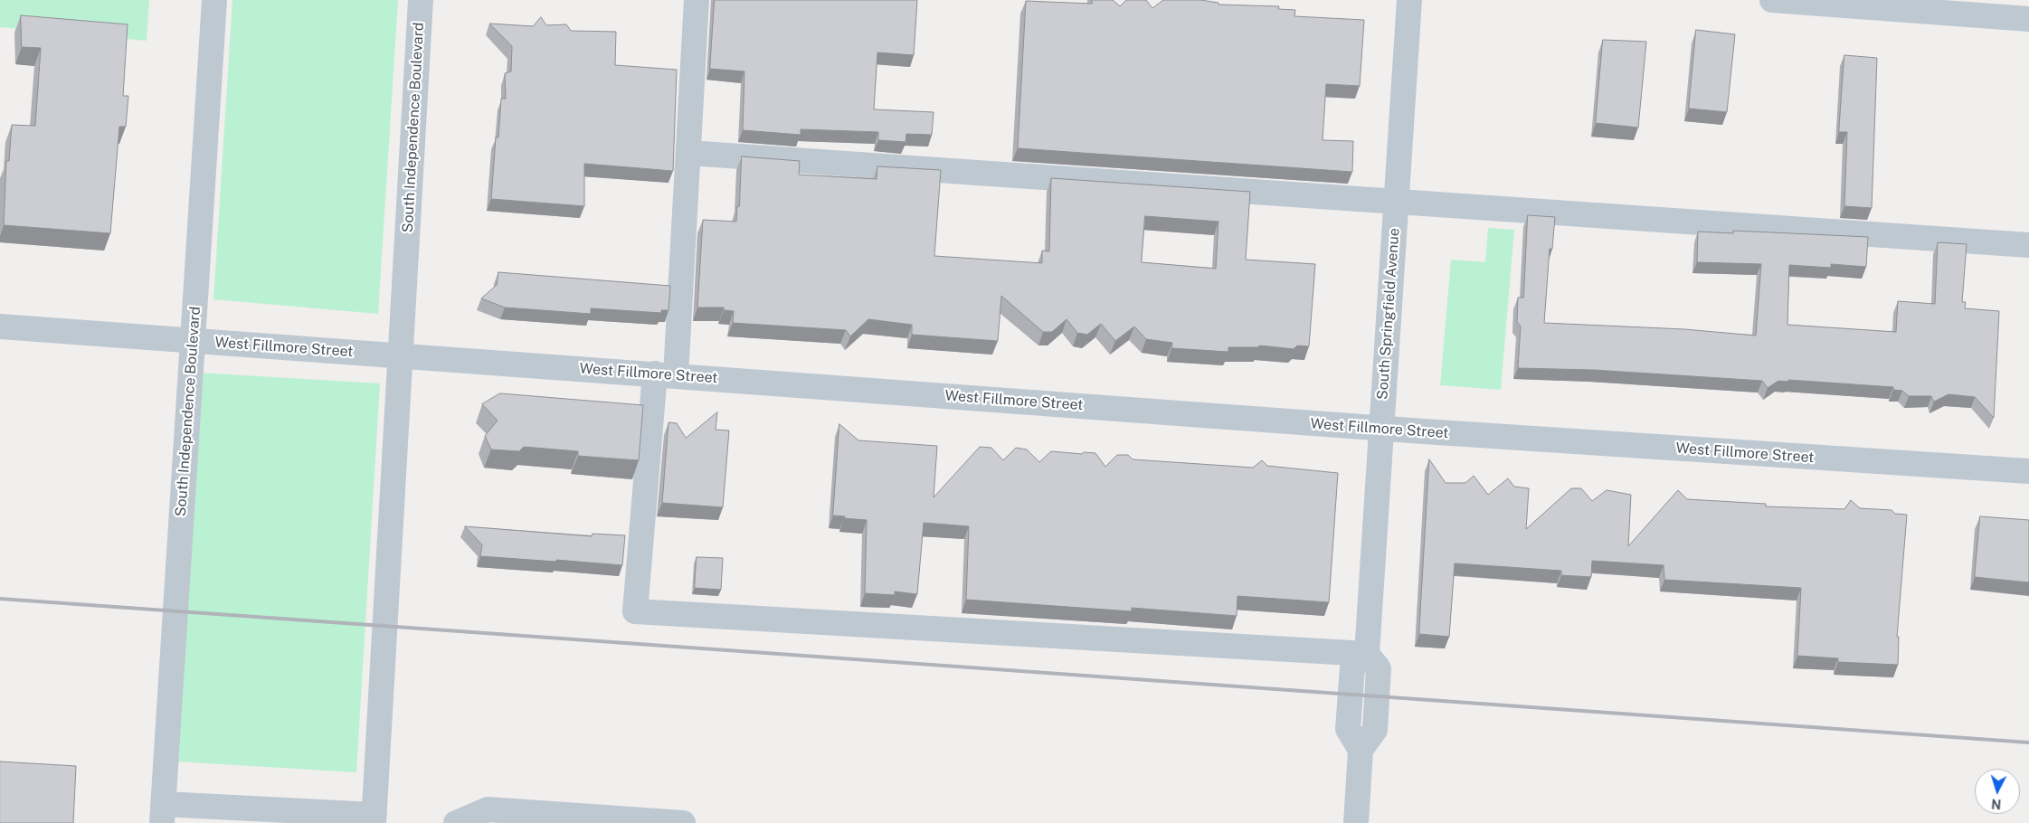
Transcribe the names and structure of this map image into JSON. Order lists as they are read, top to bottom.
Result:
{
  "streets": {
    "street": ["South Independence Boulevard", "South Springfield Avenue", "West Fillmore Street"]
  },
  "crossings": [
    ["South Independence Boulevard", "West Fillmore Street"],
    ["South Springfield Avenue", "West Fillmore Street"]
  ],
  "north": "bottom"
}
